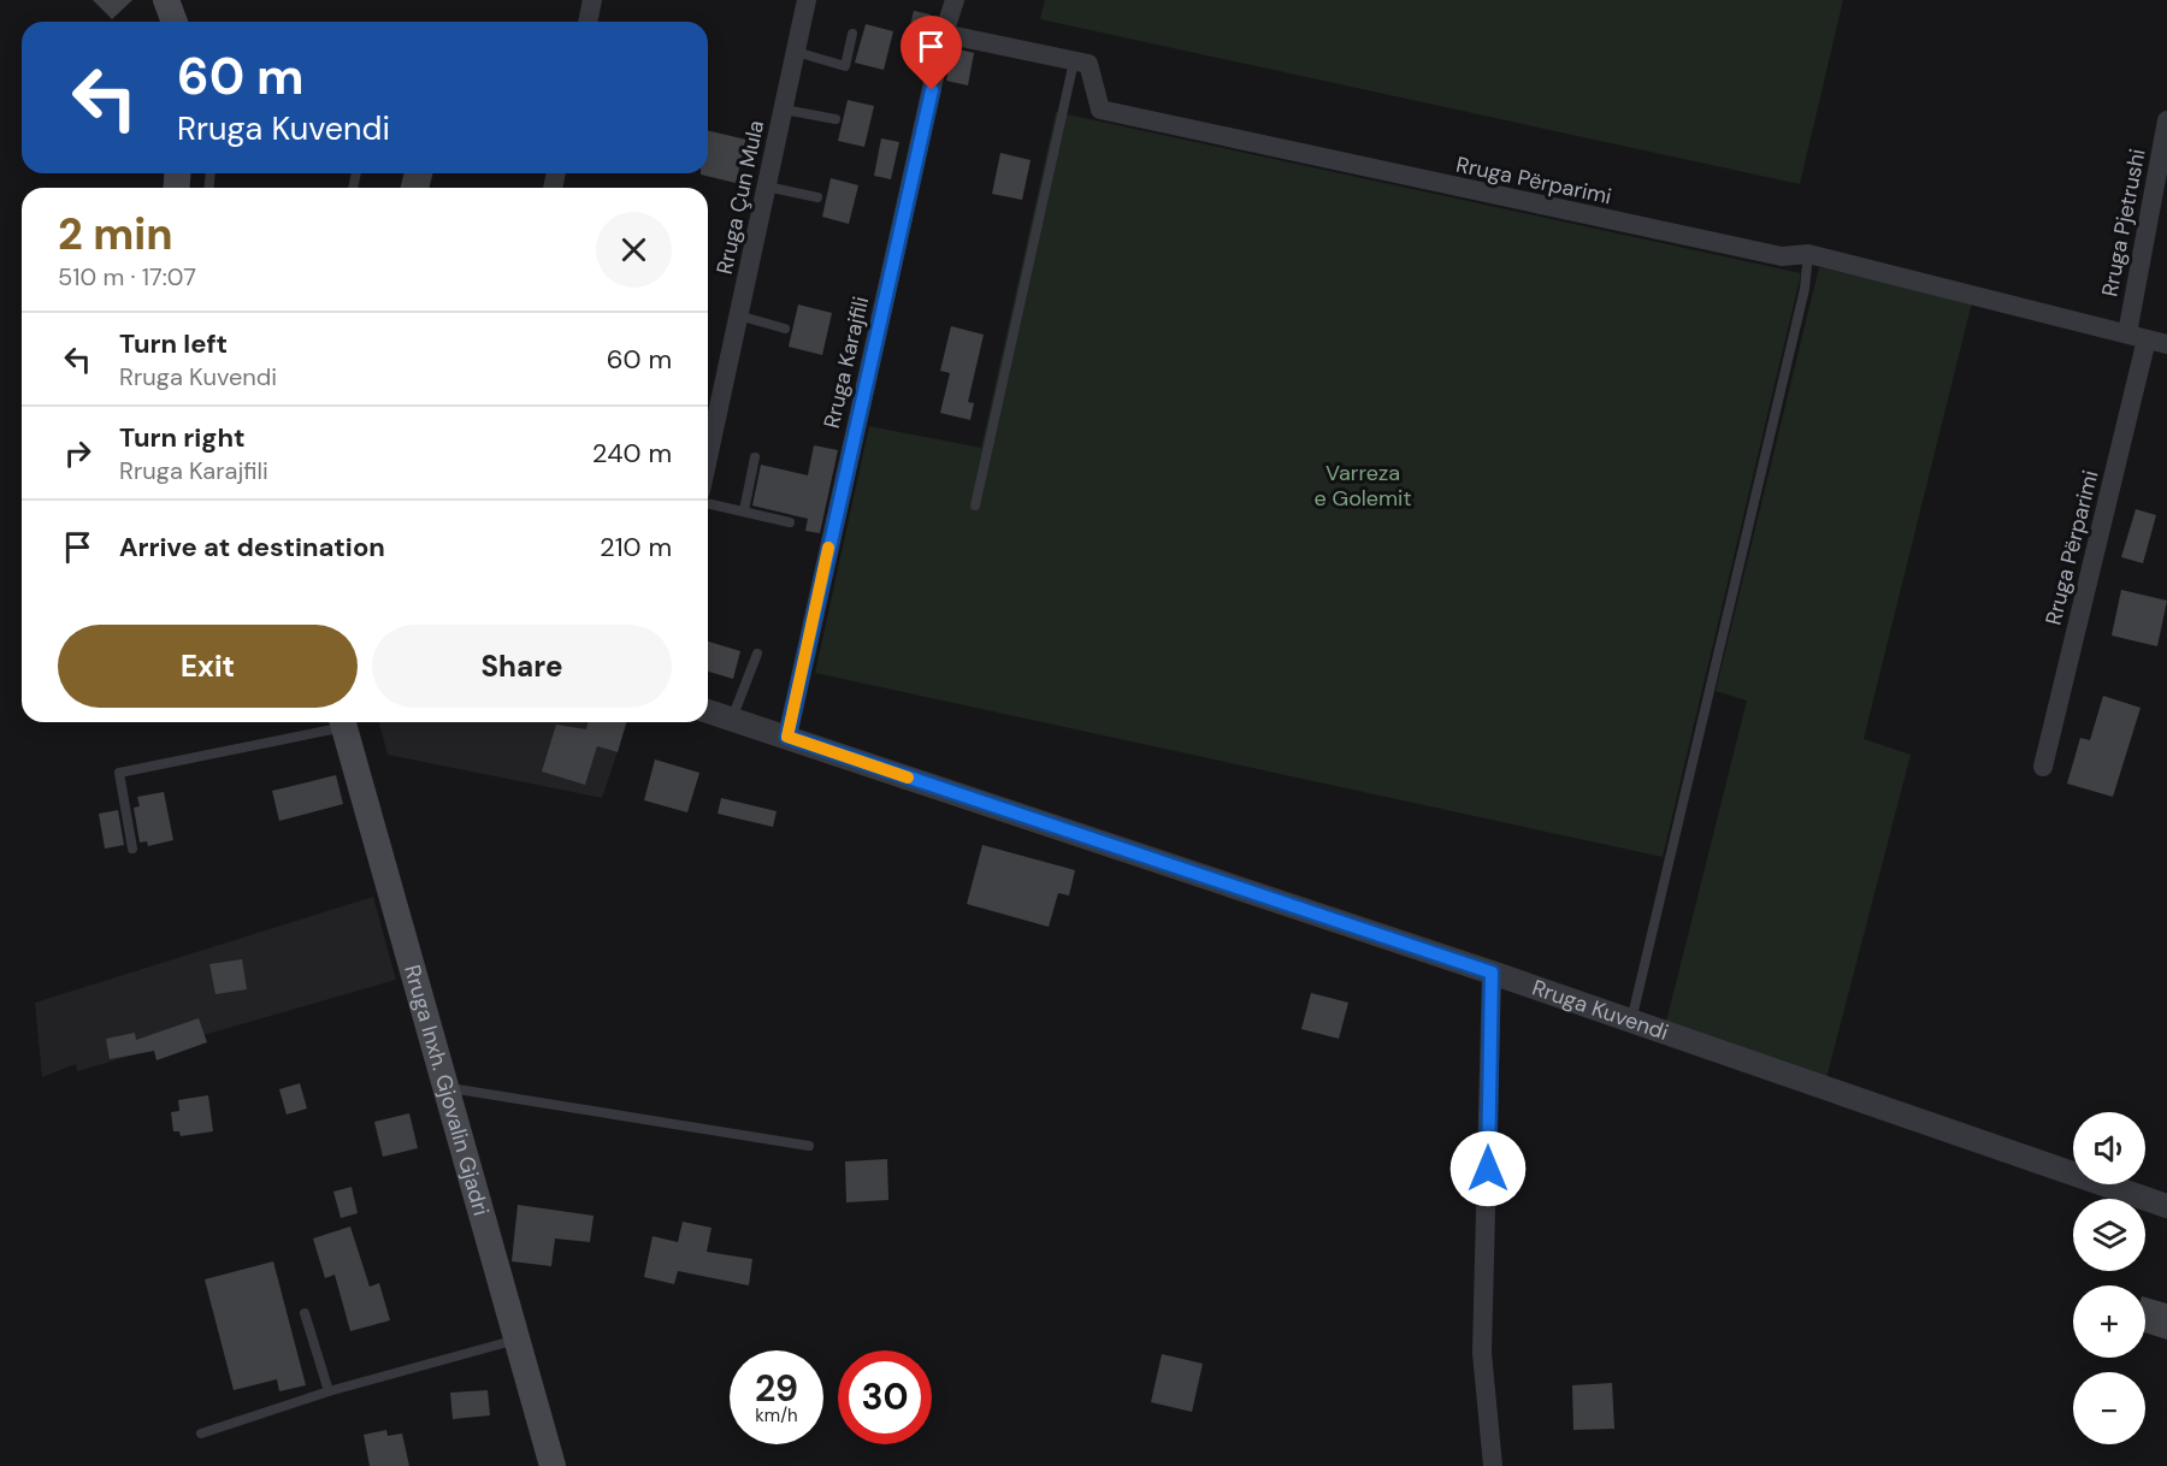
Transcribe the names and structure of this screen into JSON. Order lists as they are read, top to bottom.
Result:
{
  "streets": {
    "main road": ["Rruga Inxh. Gjovalin Gjadri"],
    "street": [
      "Rruga Përparimi",
      "Rruga Çun Mula",
      "Rruga Pjetrushi",
      "Rruga Karajfili",
      "Rruga Kuvendi"
    ]
  },
  "crossings": [
    ["Rruga Përparimi", "Rruga Pjetrushi"],
    ["Rruga Karajfili", "Rruga Kuvendi"]
  ],
  "parks": ["Varreza e Golemit"],
  "page": {
    "turn": ["60 m", "Rruga Kuvendi"],
    "heading": ["2 min", "510 m · 17:07"],
    "list": [
      {
        "name": "Turn left",
        "note": "Rruga Kuvendi",
        "value": "60 m"
      },
      {
        "name": "Turn right",
        "note": "Rruga Karajfili",
        "value": "240 m"
      },
      {
        "name": "Arrive at destination",
        "value": "210 m"
      }
    ],
    "buttons": ["Exit", "Share"],
    "map_buttons": ["+", "−"],
    "speed": "29 km/h",
    "limit": "30"
  }
}
